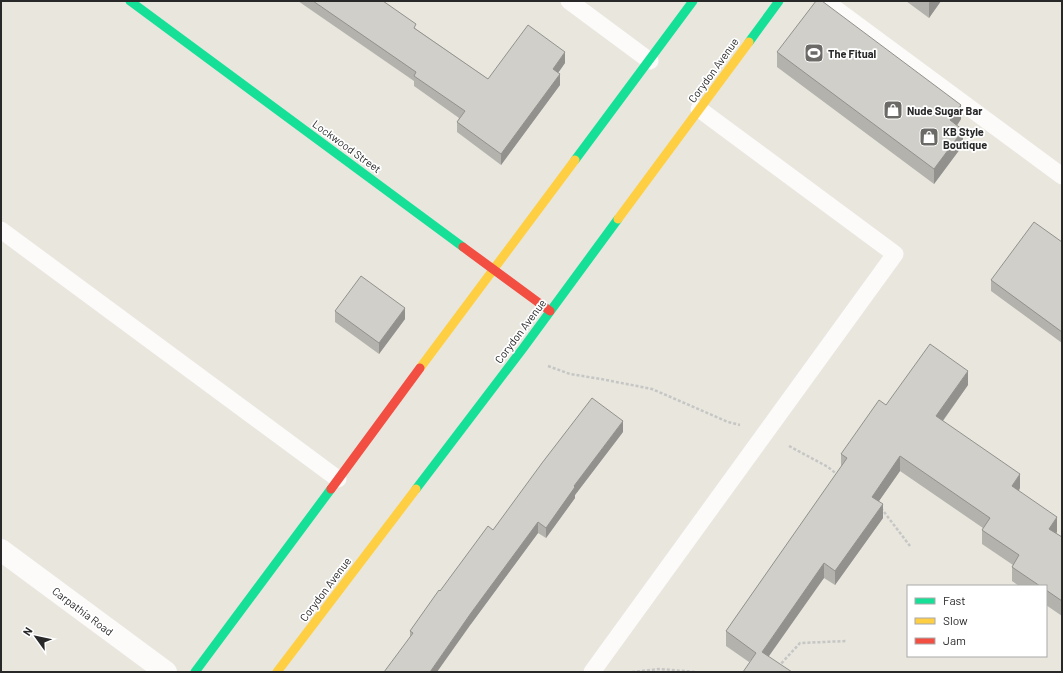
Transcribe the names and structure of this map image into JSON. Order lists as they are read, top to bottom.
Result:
{
  "streets": {
    "main road": ["Corydon Avenue", "Lockwood Street"],
    "street": ["Carpathia Road"]
  },
  "crossings": [
    ["Corydon Avenue", "Lockwood Street"]
  ],
  "places": {
    "sports": ["The Fitual"],
    "shop": ["Nude Sugar Bar", "KB Style Boutique"]
  },
  "legend": ["Fast", "Slow", "Jam"],
  "north": "top left"
}
